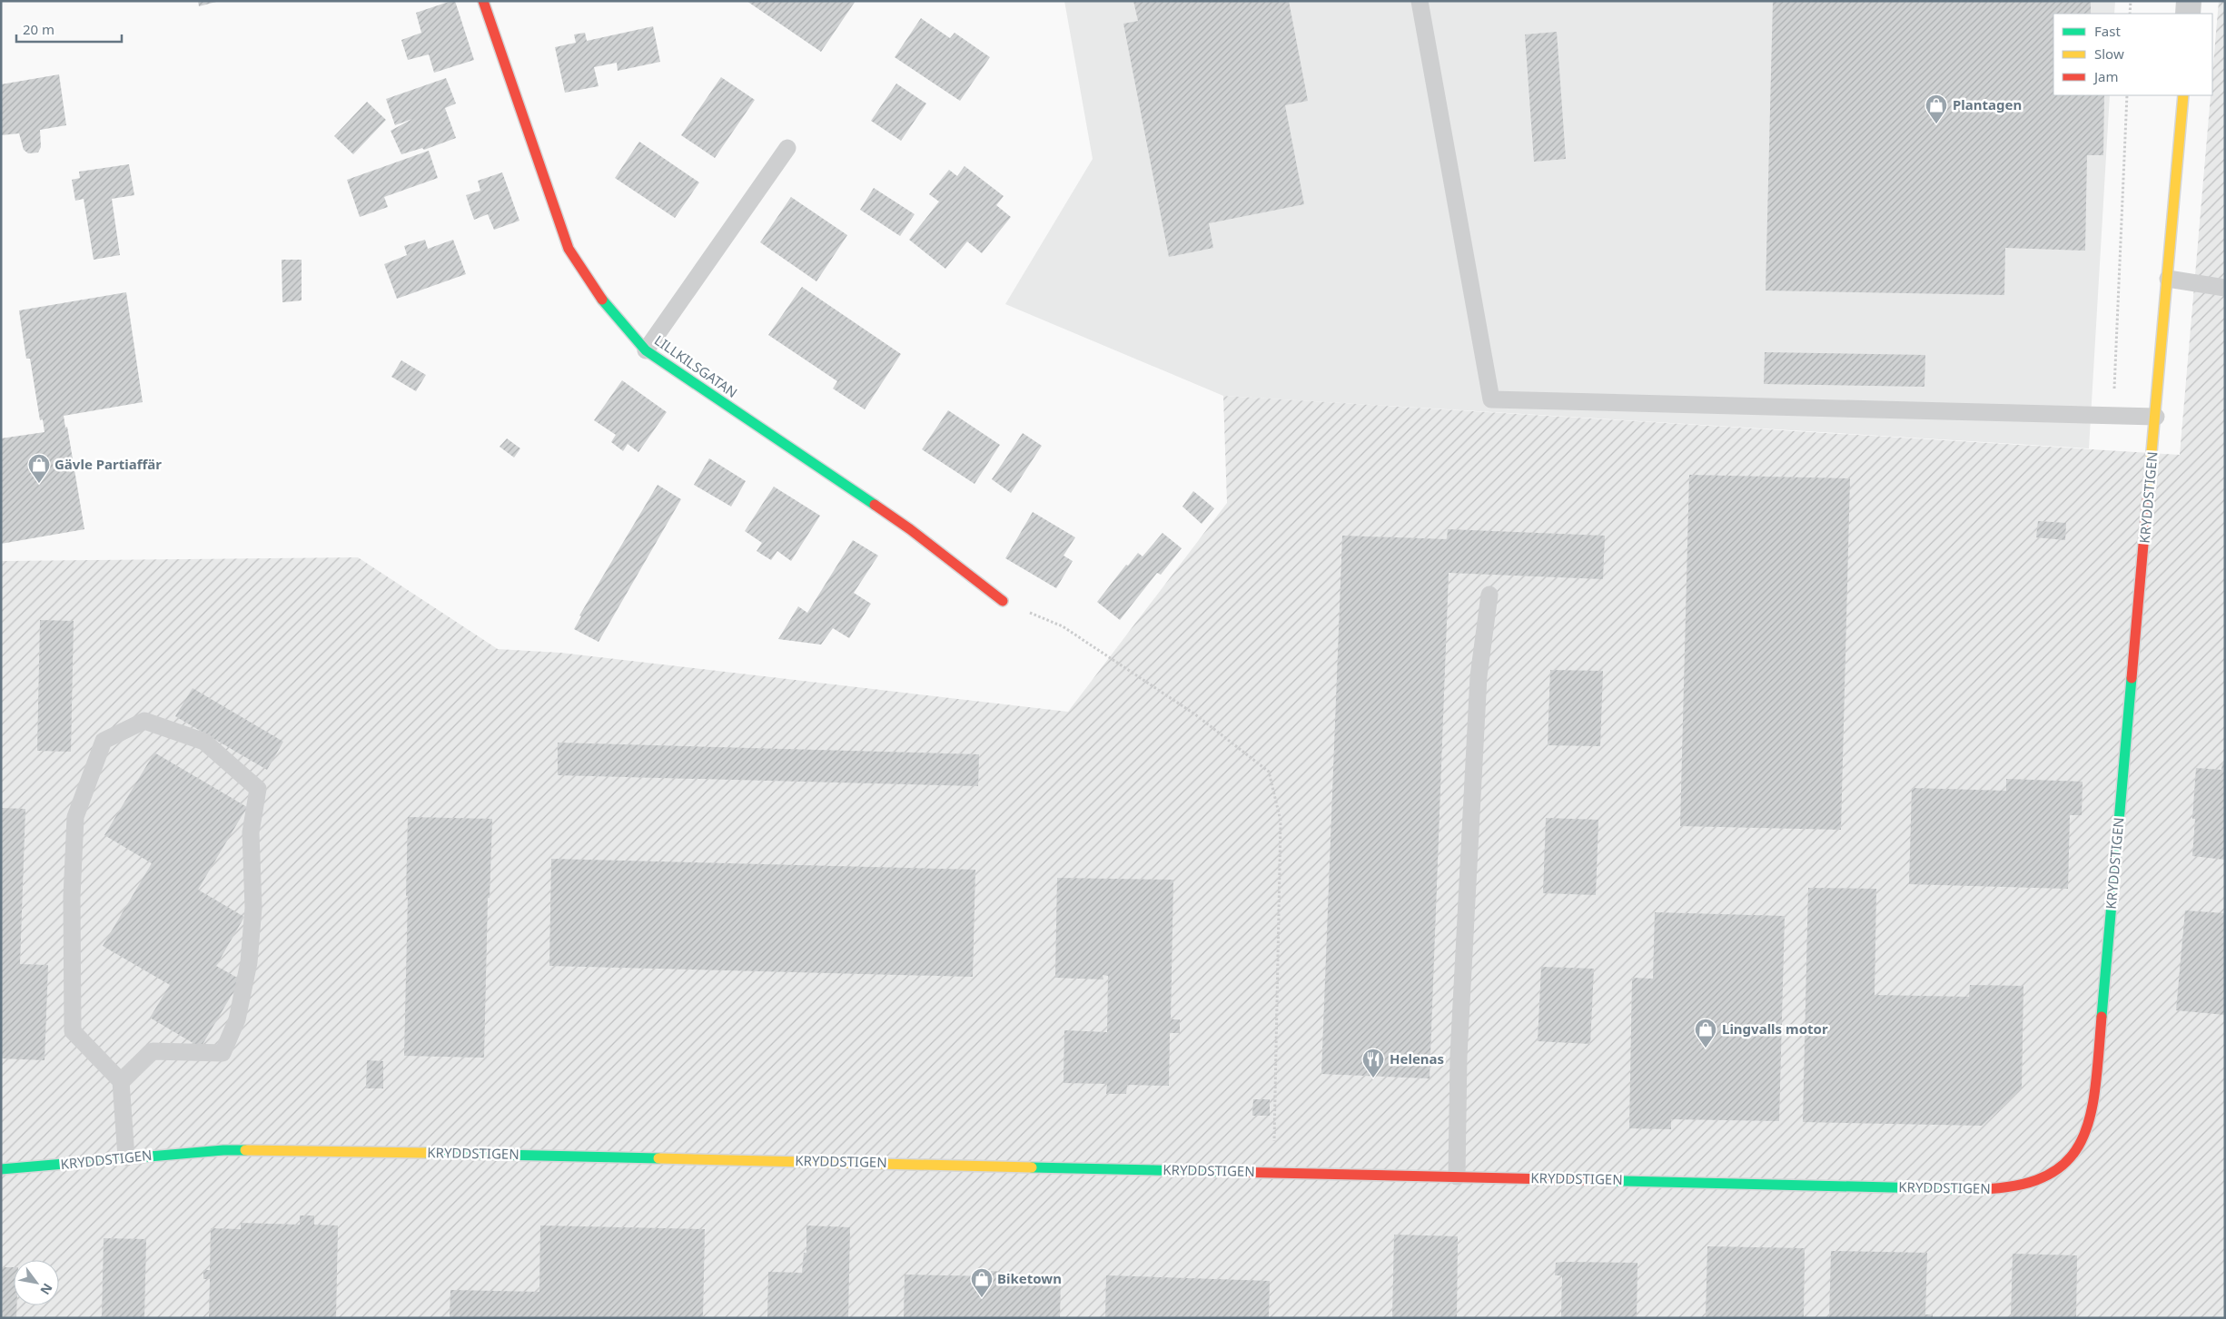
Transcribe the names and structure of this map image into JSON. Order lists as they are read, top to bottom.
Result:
{
  "streets": {
    "street": ["LILLKILSGATAN", "KRYDDSTIGEN"]
  },
  "places": {
    "shop": [
      "Plantagen",
      "Gävle Partiaffär",
      "Lingvalls motor",
      "Biketown"
    ],
    "restaurant": ["Helenas"]
  },
  "legend": ["Fast", "Slow", "Jam"],
  "scale_bar": "20 m",
  "north": "bottom right"
}
